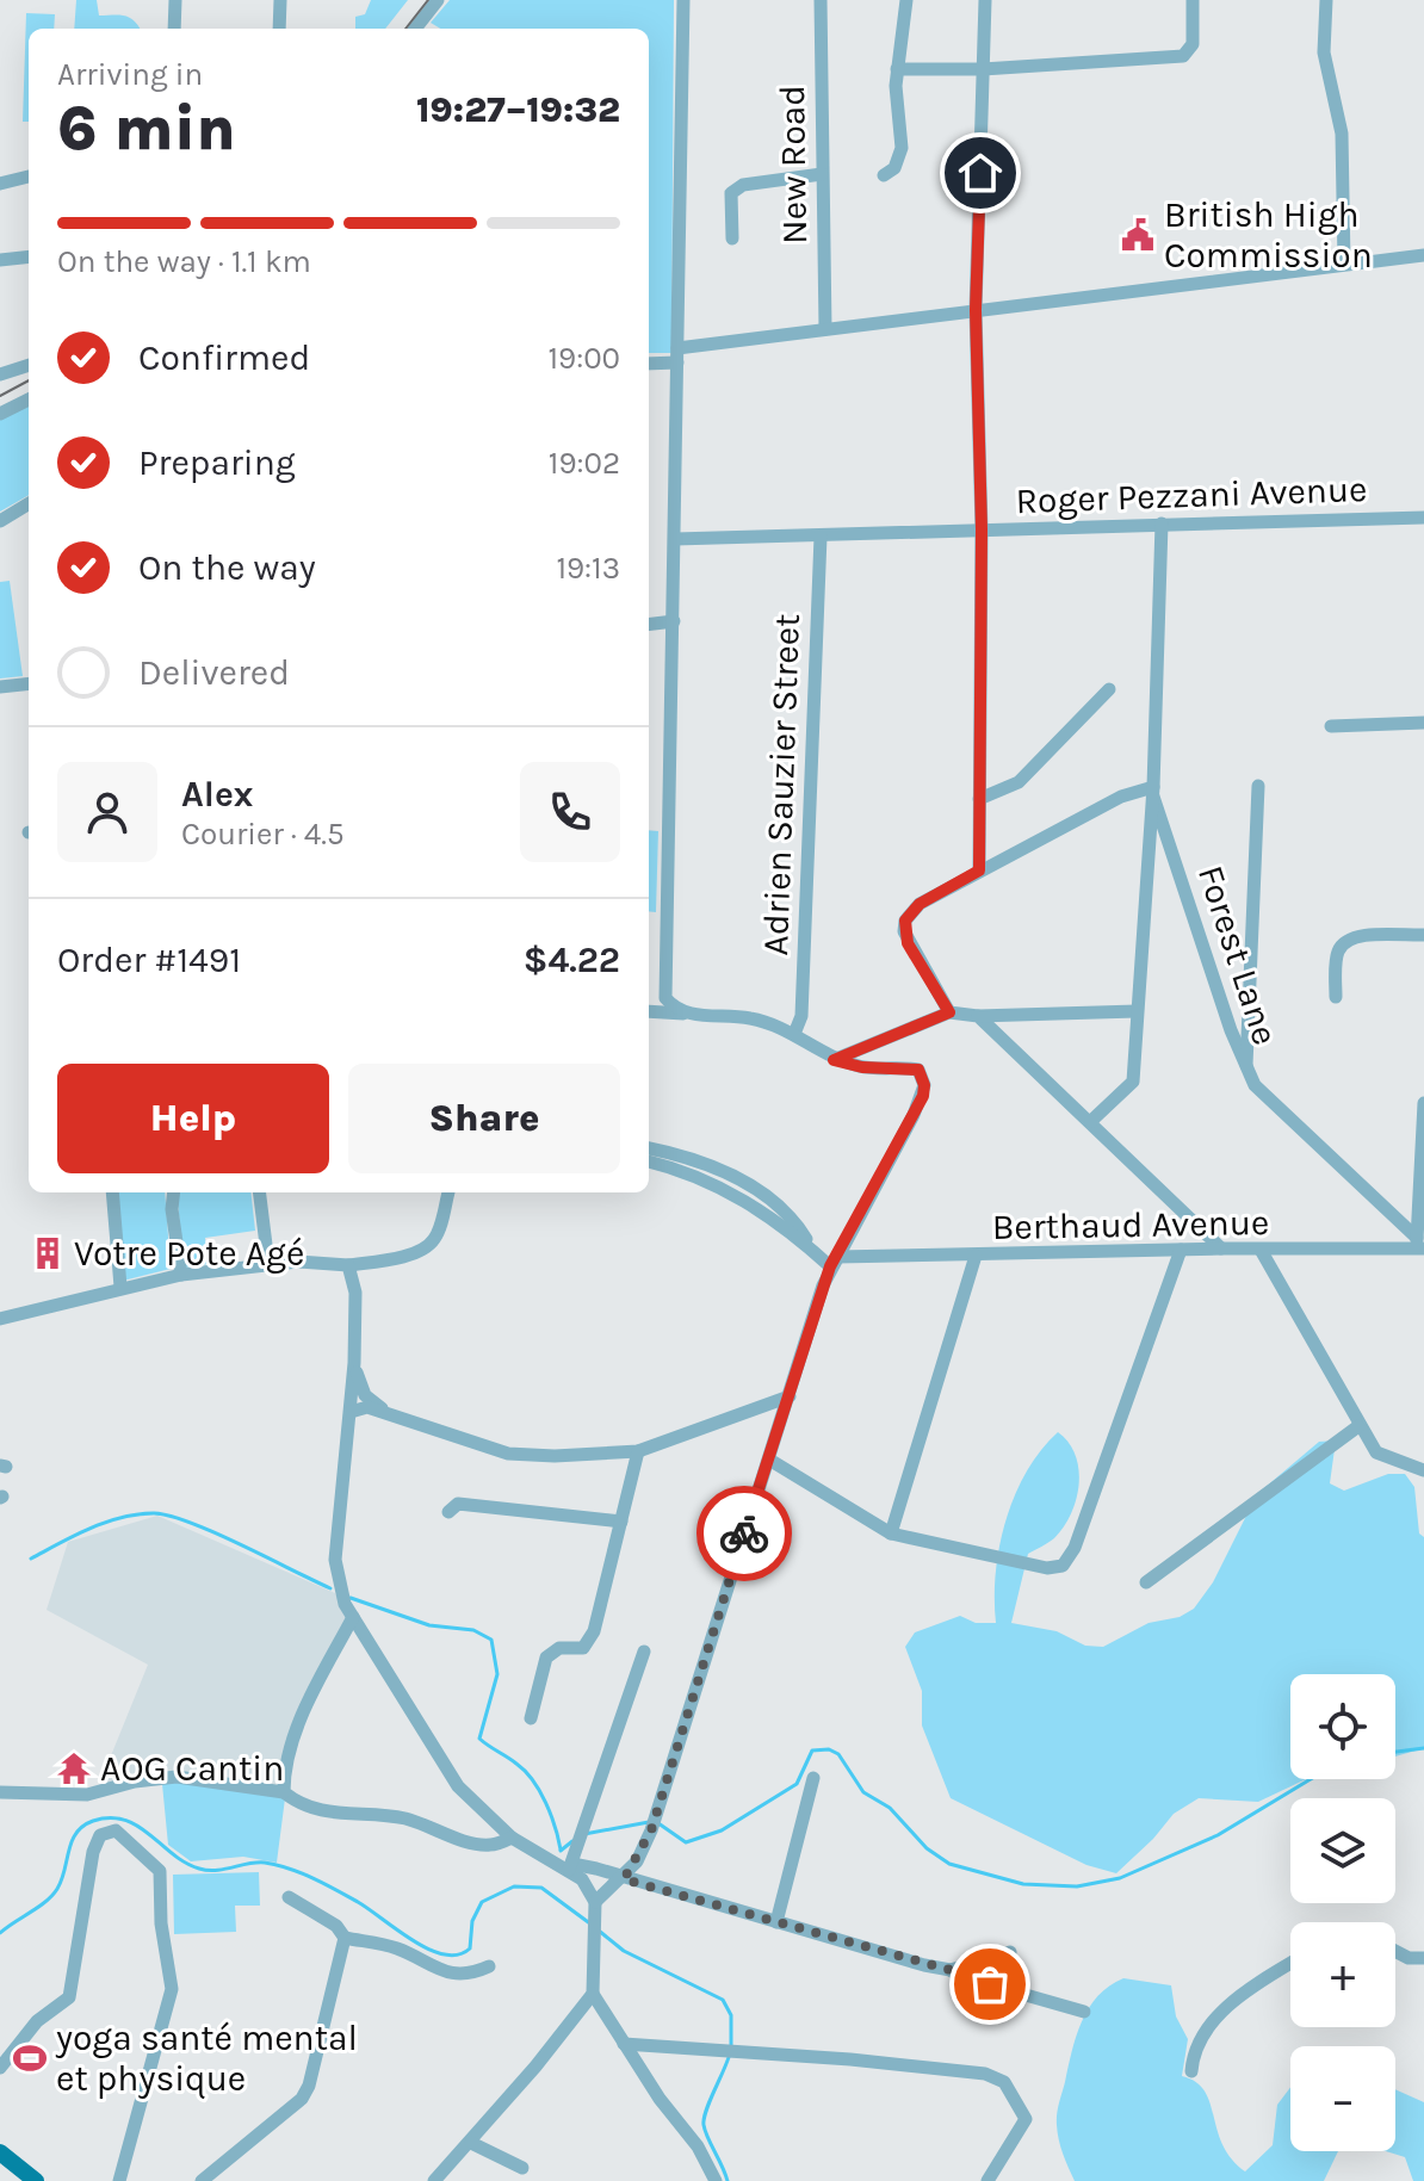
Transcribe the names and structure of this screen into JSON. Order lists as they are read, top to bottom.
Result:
{
  "streets": {
    "street": [
      "New Road",
      "Roger Pezzani Avenue",
      "Adrien Sauzier Street",
      "Forest Lane",
      "Berthaud Avenue"
    ]
  },
  "crossings": [
    ["Roger Pezzani Avenue", "Adrien Sauzier Street"],
    ["Forest Lane", "Berthaud Avenue"]
  ],
  "places": {
    "public building": ["British High Commission"],
    "building": ["Votre Pote Agé"],
    "temple": ["AOG Cantin"],
    "sports": ["yoga santé mental et physique"]
  },
  "page": {
    "heading": ["6 min", "Arriving in", "19:27–19:32"],
    "panel": [
      "Alex",
      "Courier · 4.5",
      "Order #1491",
      "$4.22"
    ],
    "bar": "On the way · 1.1 km",
    "list": [
      ["Confirmed", "19:00"],
      ["Preparing", "19:02"],
      ["On the way", "19:13"],
      "Delivered"
    ],
    "buttons": ["Help", "Share"],
    "map_buttons": ["+", "−"]
  }
}
